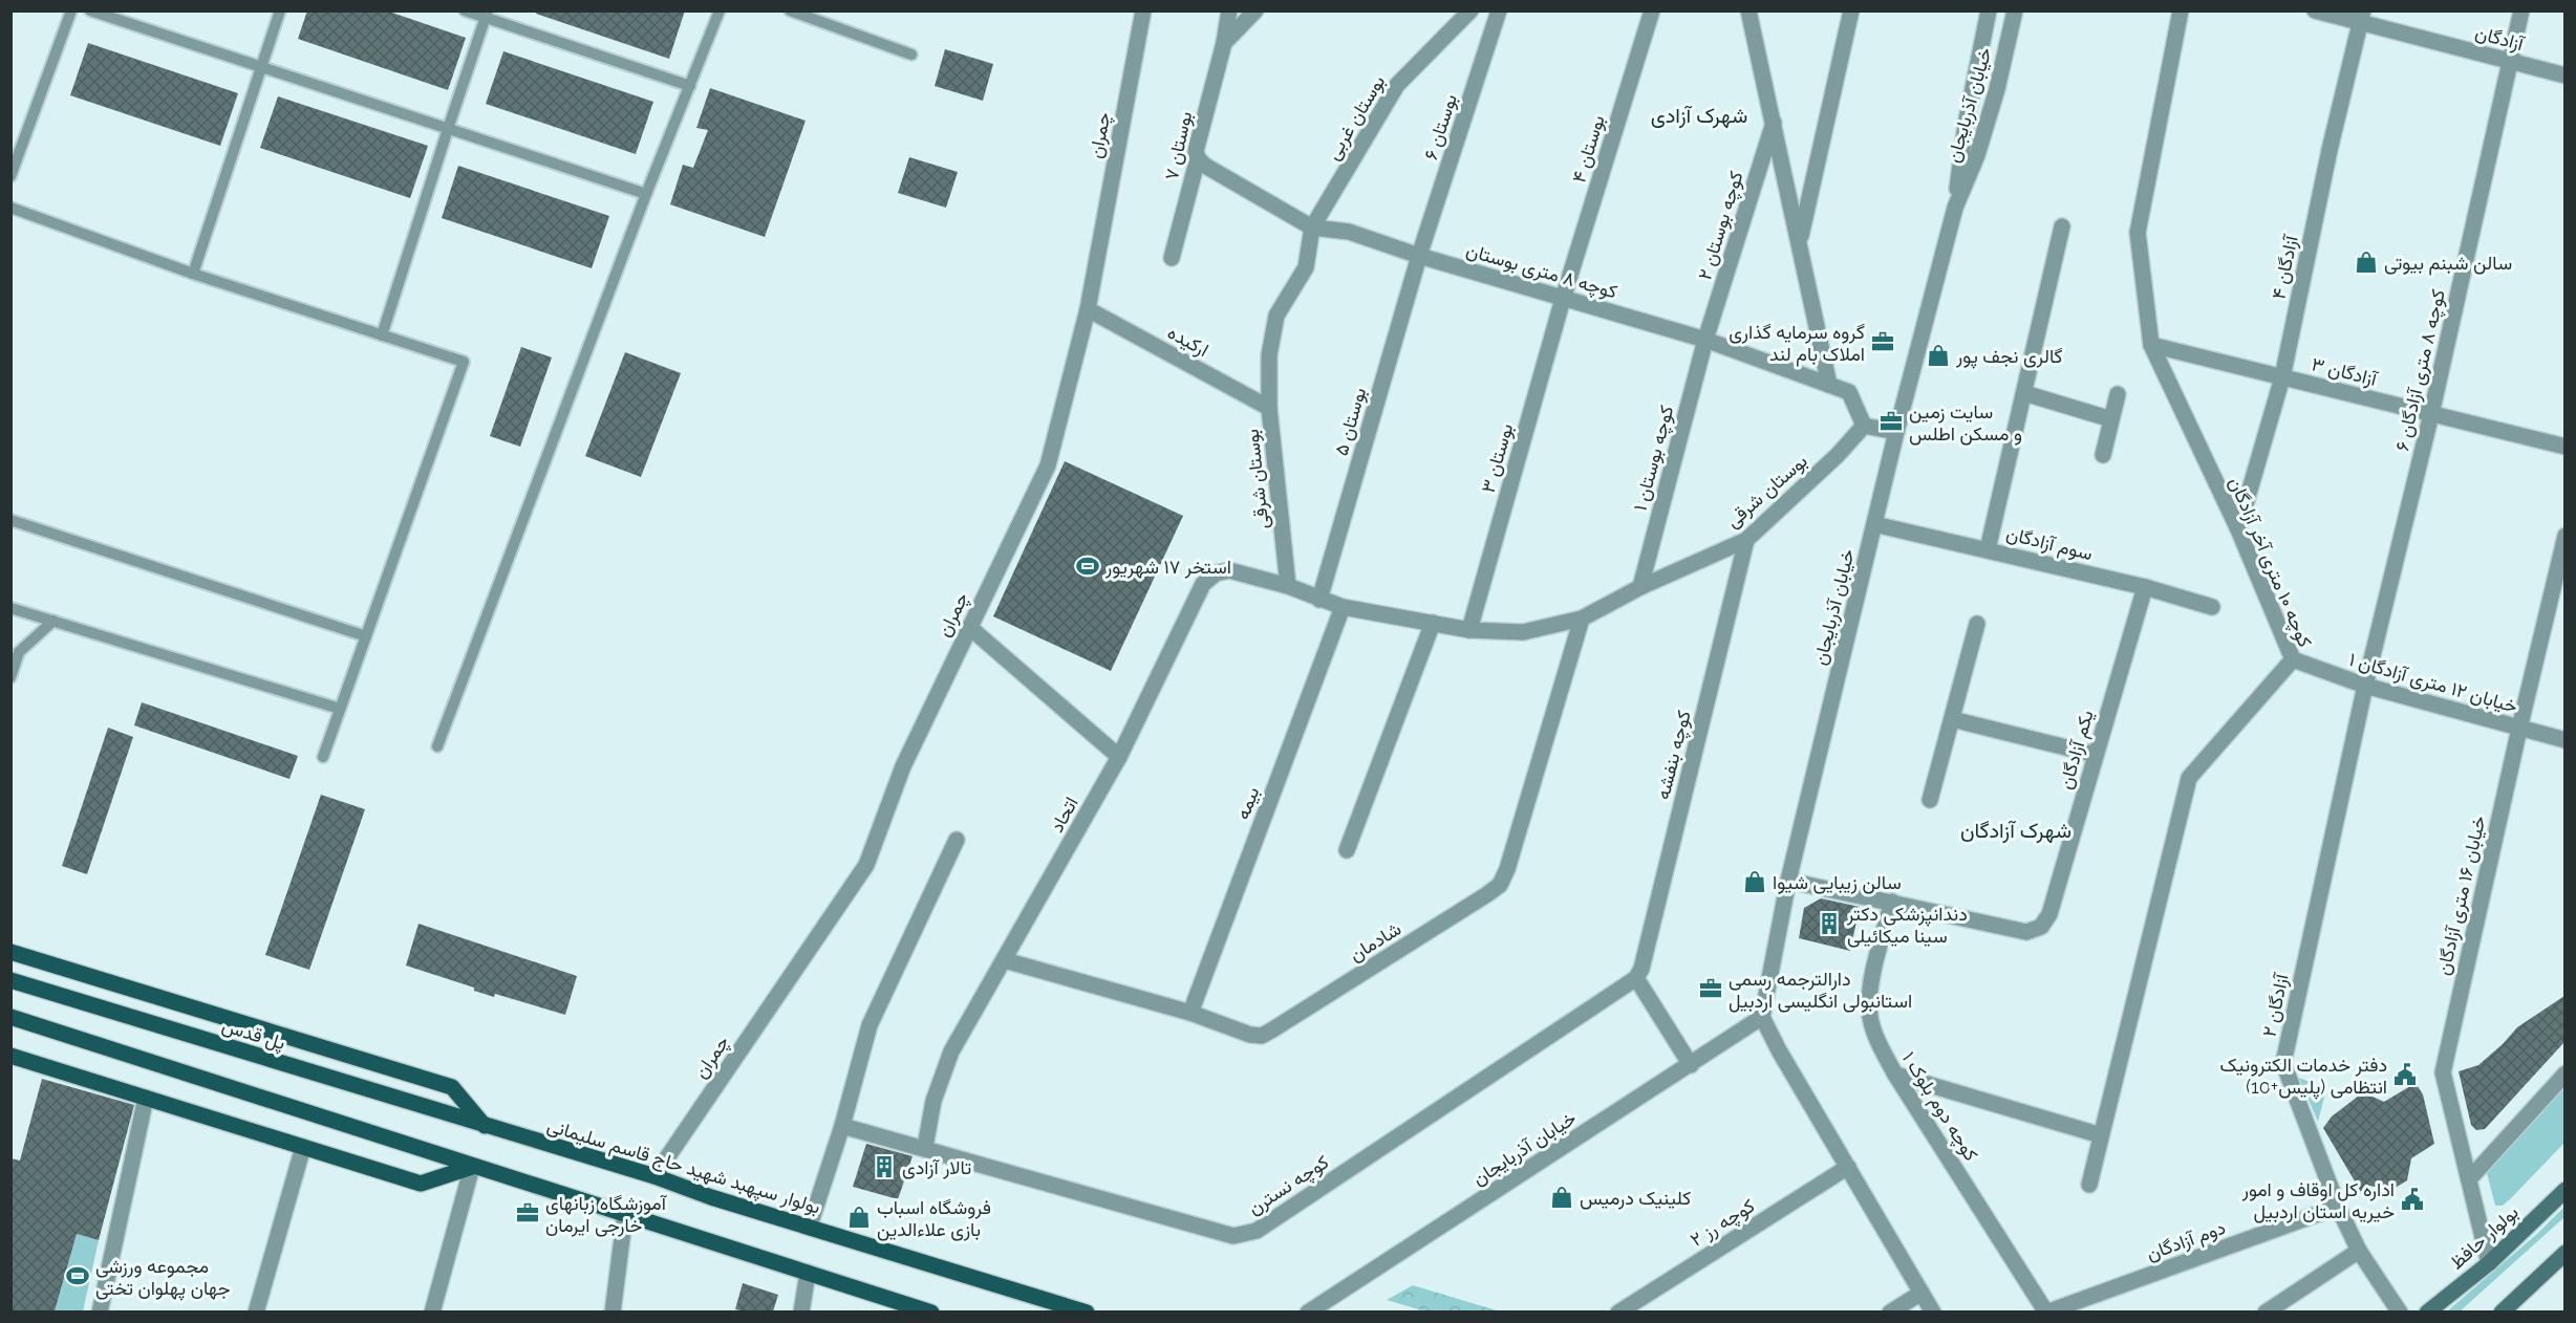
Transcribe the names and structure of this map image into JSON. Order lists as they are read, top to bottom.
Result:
{
  "streets": {
    "main road": ["پل قدس", "بولوار سپهبد شهید حاج قاسم سلیمانی", "بولوار حافظ"],
    "street": [
      "آزادگان",
      "خیابان آذربایجان",
      "بوستان غربی",
      "بوستان ۶",
      "چمران",
      "بوستان ۷",
      "بوستان ۴",
      "کوچه بوستان ۲",
      "آزادگان ۴",
      "کوچه ۸ متری بوستان",
      "ارکیده",
      "کوچه ۸ متری آزادگان ۶",
      "آزادگان ۳",
      "بوستان ۵",
      "بوستان ۳",
      "کوچه بوستان ۱",
      "بوستان شرقی",
      "سوم آزادگان",
      "کوچه ۱۰ متری آخر آزادگان",
      "خیابان ۱۲ متری آزادگان ۱",
      "یکم آزادگان",
      "کوچه بنفشه",
      "بیمه",
      "اتحاد",
      "خیابان ۱۶ متری آزادگان",
      "شادمان",
      "آزادگان ۲",
      "کوچه دوم بلوک ۱",
      "کوچه نسترن",
      "کوچه رز ۲",
      "دوم آزادگان"
    ]
  },
  "crossings": [
    ["آزادگان", "آزادگان ۴"],
    ["آزادگان", "کوچه ۸ متری آزادگان ۶"],
    ["خیابان آذربایجان", "سوم آزادگان"],
    ["خیابان آذربایجان", "یکم آزادگان"],
    ["بوستان غربی", "کوچه ۸ متری بوستان"],
    ["بوستان غربی", "بوستان شرقی"],
    ["بوستان ۶", "کوچه ۸ متری بوستان"],
    ["بوستان ۶", "بوستان ۵"],
    ["چمران", "ارکیده"],
    ["چمران", "بولوار سپهبد شهید حاج قاسم سلیمانی"],
    ["بوستان ۷", "کوچه ۸ متری بوستان"],
    ["بوستان ۴", "کوچه ۸ متری بوستان"],
    ["بوستان ۴", "بوستان ۳"],
    ["کوچه بوستان ۲", "کوچه ۸ متری بوستان"],
    ["کوچه بوستان ۲", "کوچه بوستان ۱"],
    ["آزادگان ۴", "آزادگان ۳"],
    ["آزادگان ۴", "کوچه ۱۰ متری آخر آزادگان"],
    ["کوچه ۸ متری بوستان", "بوستان ۵"],
    ["کوچه ۸ متری بوستان", "بوستان ۳"],
    ["کوچه ۸ متری بوستان", "کوچه بوستان ۱"],
    ["کوچه ۸ متری بوستان", "بوستان شرقی"],
    ["ارکیده", "بوستان شرقی"],
    ["کوچه ۸ متری آزادگان ۶", "آزادگان ۳"],
    ["کوچه ۸ متری آزادگان ۶", "خیابان ۱۲ متری آزادگان ۱"],
    ["کوچه ۸ متری آزادگان ۶", "آزادگان ۲"],
    ["آزادگان ۳", "کوچه ۱۰ متری آخر آزادگان"],
    ["بوستان ۵", "بوستان شرقی"],
    ["بوستان ۳", "بوستان شرقی"],
    ["کوچه بوستان ۱", "بوستان شرقی"],
    ["بوستان شرقی", "کوچه بنفشه"],
    ["بوستان شرقی", "بیمه"],
    ["بوستان شرقی", "اتحاد"],
    ["بوستان شرقی", "شادمان"],
    ["سوم آزادگان", "یکم آزادگان"],
    ["کوچه ۱۰ متری آخر آزادگان", "خیابان ۱۲ متری آزادگان ۱"],
    ["خیابان ۱۲ متری آزادگان ۱", "خیابان ۱۶ متری آزادگان"],
    ["خیابان ۱۲ متری آزادگان ۱", "آزادگان ۲"],
    ["یکم آزادگان", "کوچه دوم بلوک ۱"],
    ["کوچه بنفشه", "کوچه نسترن"],
    ["بیمه", "شادمان"],
    ["اتحاد", "شادمان"],
    ["اتحاد", "کوچه نسترن"],
    ["خیابان ۱۶ متری آزادگان", "بولوار حافظ"],
    ["آزادگان ۲", "دوم آزادگان"],
    ["پل قدس", "بولوار سپهبد شهید حاج قاسم سلیمانی"],
    ["کوچه دوم بلوک ۱", "دوم آزادگان"]
  ],
  "districts": ["شهرک آزادی", "شهرک آزادگان"],
  "places": {
    "shop": [
      "سالن شبنم بیوتی",
      "گالری نجف پور",
      "سالن زیبایی شیوا",
      "کلینیک درمیس",
      "فروشگاه اسباب بازی علاءالدین"
    ],
    "office": [
      "گروه سرمایه گذاری املاک بام لند",
      "سایت زمین و مسکن اطلس",
      "دارالترجمه رسمی استانبولی انگلیسی اردبیل",
      "آموزشگاه زبانهای خارجی ایرمان"
    ],
    "sports": ["استخر ١٧ شهریور", "مجموعه ورزشی جهان پهلوان تختی"],
    "building": ["دندانپزشکی دکتر سینا میکائیلی", "تالار آزادی"],
    "public building": ["دفتر خدمات الکترونیک انتظامی (پلیس+10)", "اداره کل اوقاف و امور خیریه استان اردبیل"]
  }
}
